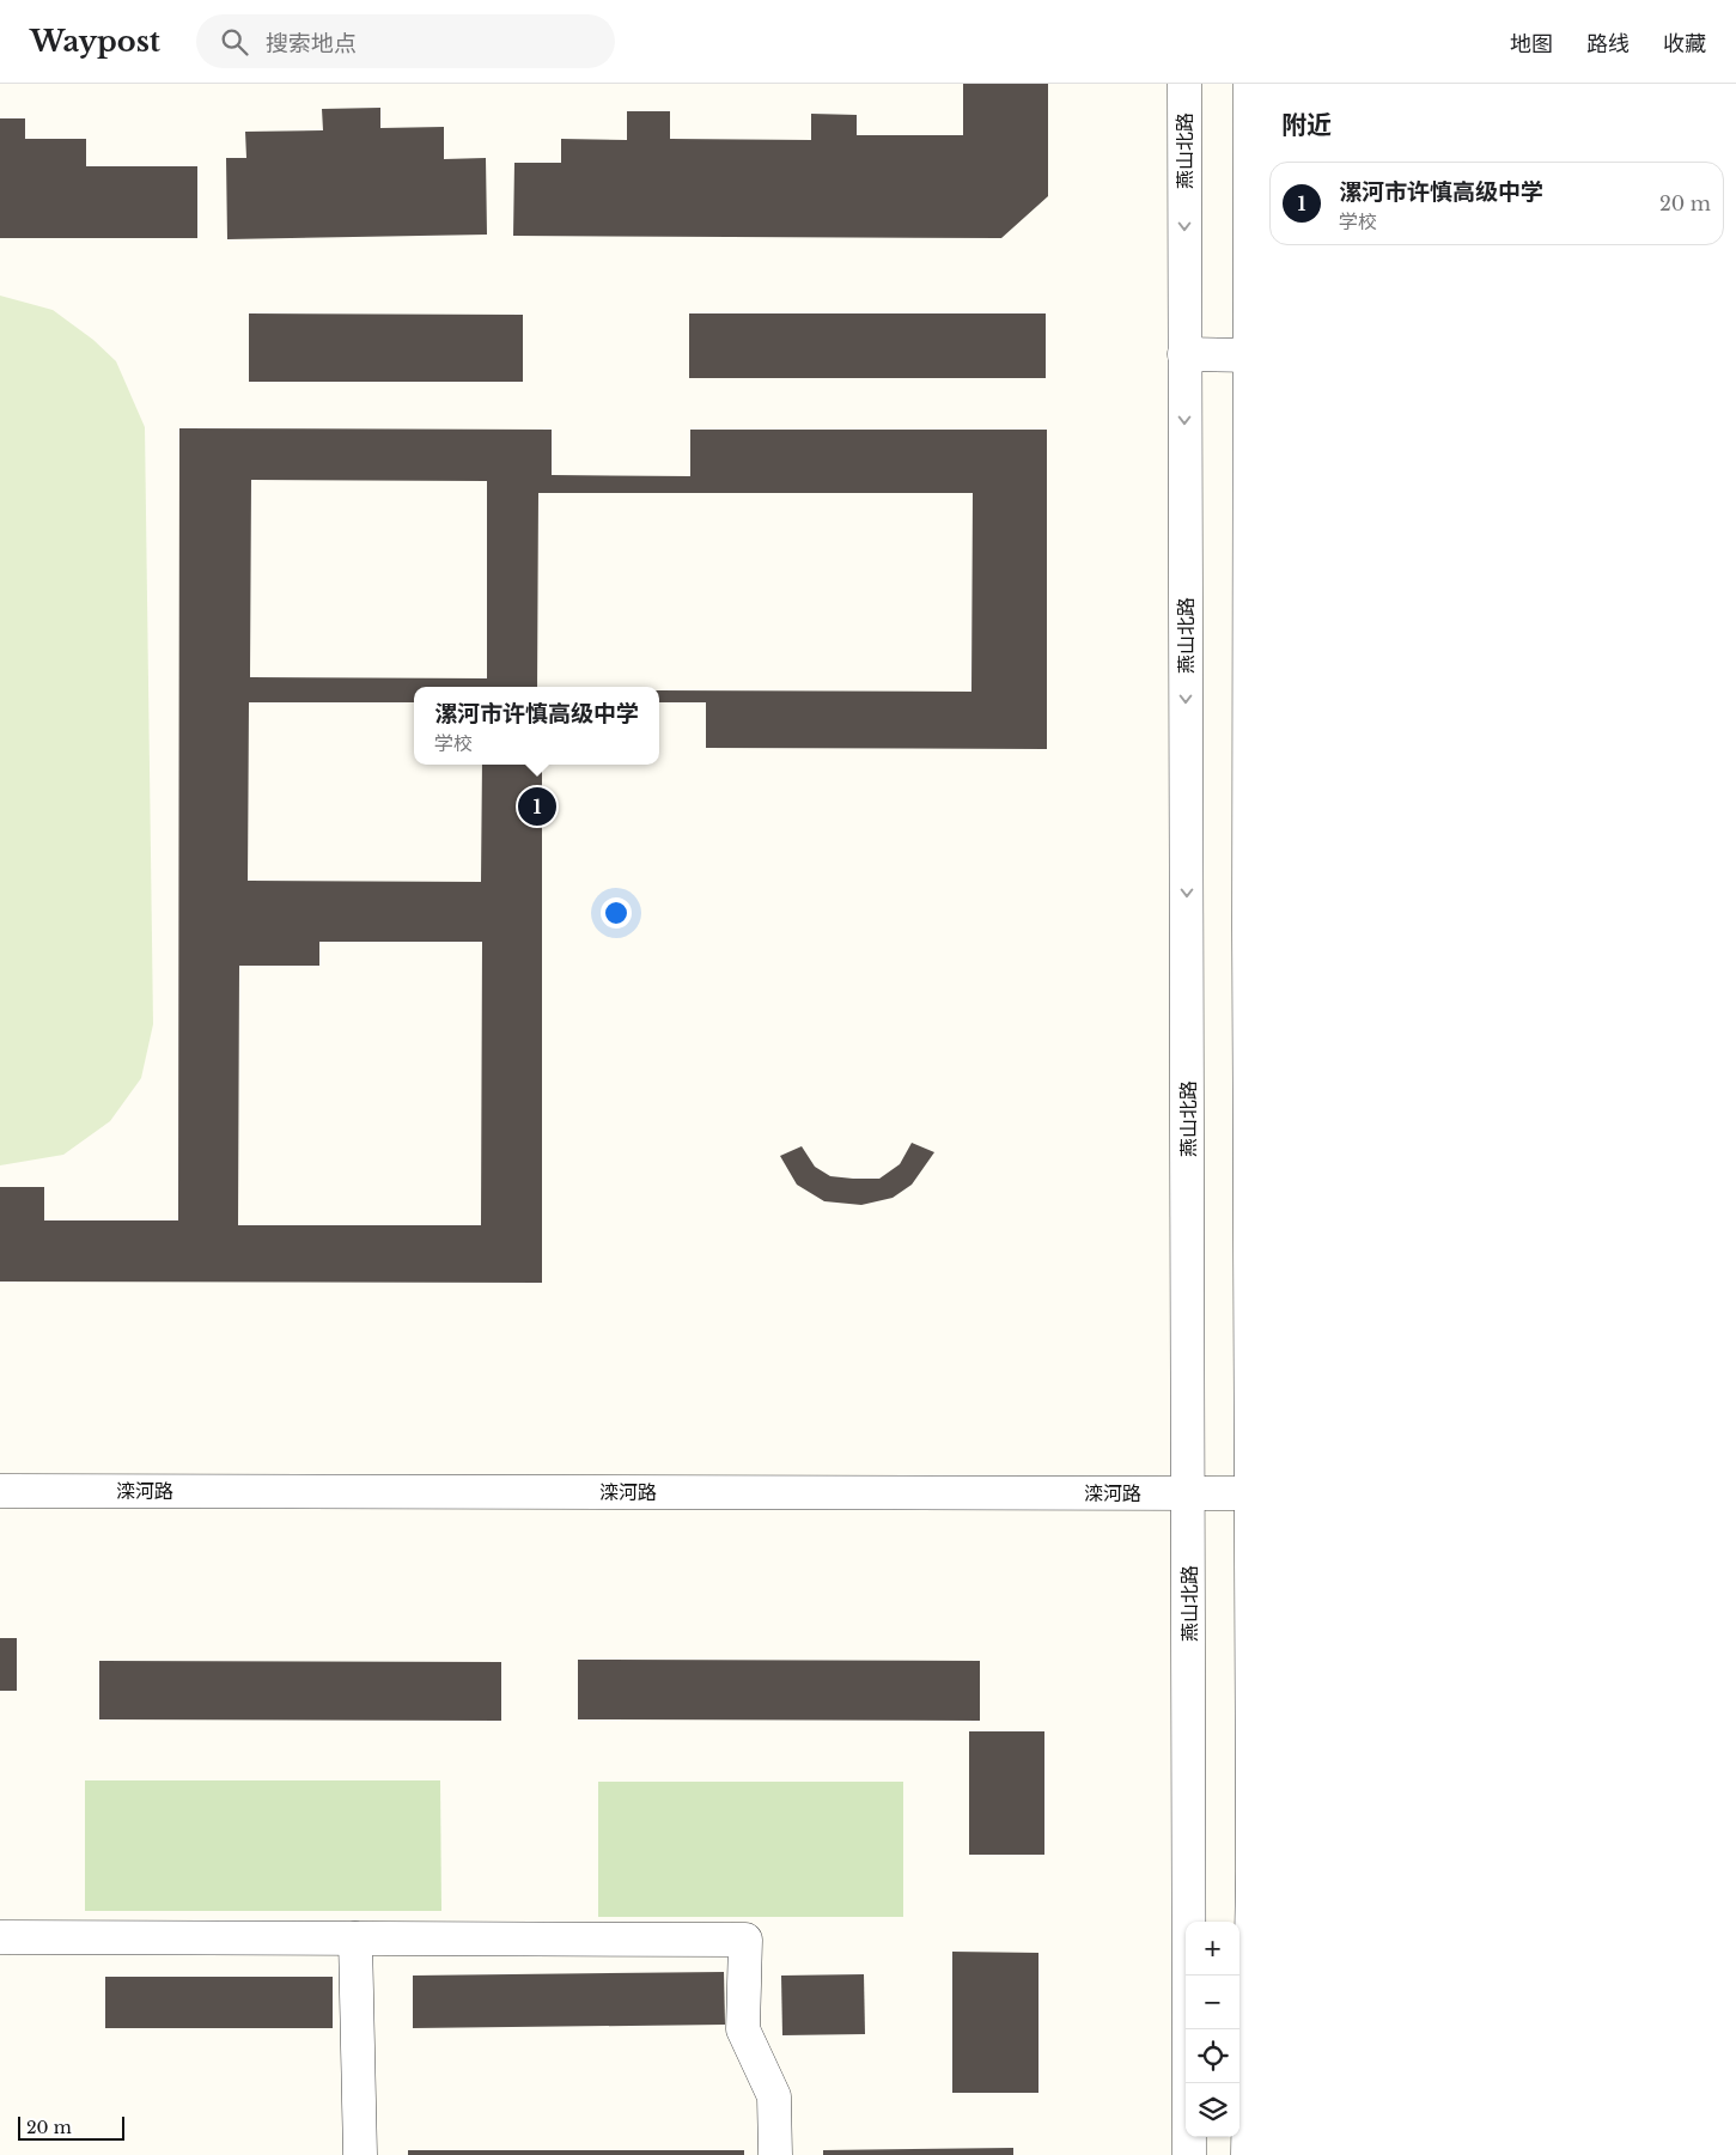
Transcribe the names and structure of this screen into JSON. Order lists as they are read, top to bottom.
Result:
{
  "streets": {
    "street": ["燕山北路", "滦河路"]
  },
  "crossings": [
    ["燕山北路", "滦河路"]
  ],
  "scale_bar": "20 m",
  "page": {
    "header": "Waypost",
    "search": "搜索地点",
    "nav": ["地图", "路线", "收藏"],
    "heading": "附近",
    "list": [
      {
        "mark": "1",
        "name": "漯河市许慎高级中学",
        "note": "学校",
        "value": "20 m"
      }
    ],
    "popup": ["漯河市许慎高级中学", "学校"],
    "pins": "1",
    "map_buttons": ["+", "−"],
    "scale": "20 m"
  }
}
